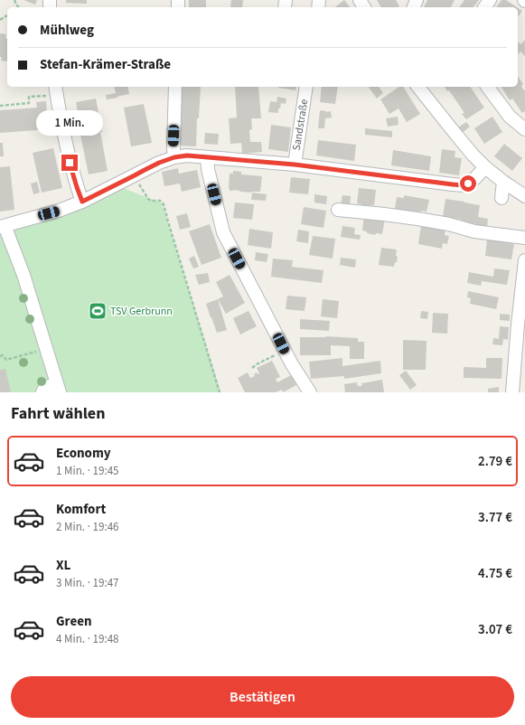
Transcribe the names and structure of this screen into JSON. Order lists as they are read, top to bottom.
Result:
{
  "streets": {
    "street": ["Sandstraße"]
  },
  "places": {
    "sports": ["TSV Gerbrunn"]
  },
  "page": {
    "banner": ["Mühlweg", "Stefan-Krämer-Straße"],
    "bubble": "1 Min.",
    "heading": "Fahrt wählen",
    "list": [
      {
        "name": "Economy",
        "note": "1 Min. · 19:45",
        "value": "2.79 €"
      },
      {
        "name": "Komfort",
        "note": "2 Min. · 19:46",
        "value": "3.77 €"
      },
      {
        "name": "XL",
        "note": "3 Min. · 19:47",
        "value": "4.75 €"
      },
      {
        "name": "Green",
        "note": "4 Min. · 19:48",
        "value": "3.07 €"
      }
    ],
    "buttons": "Bestätigen"
  }
}
